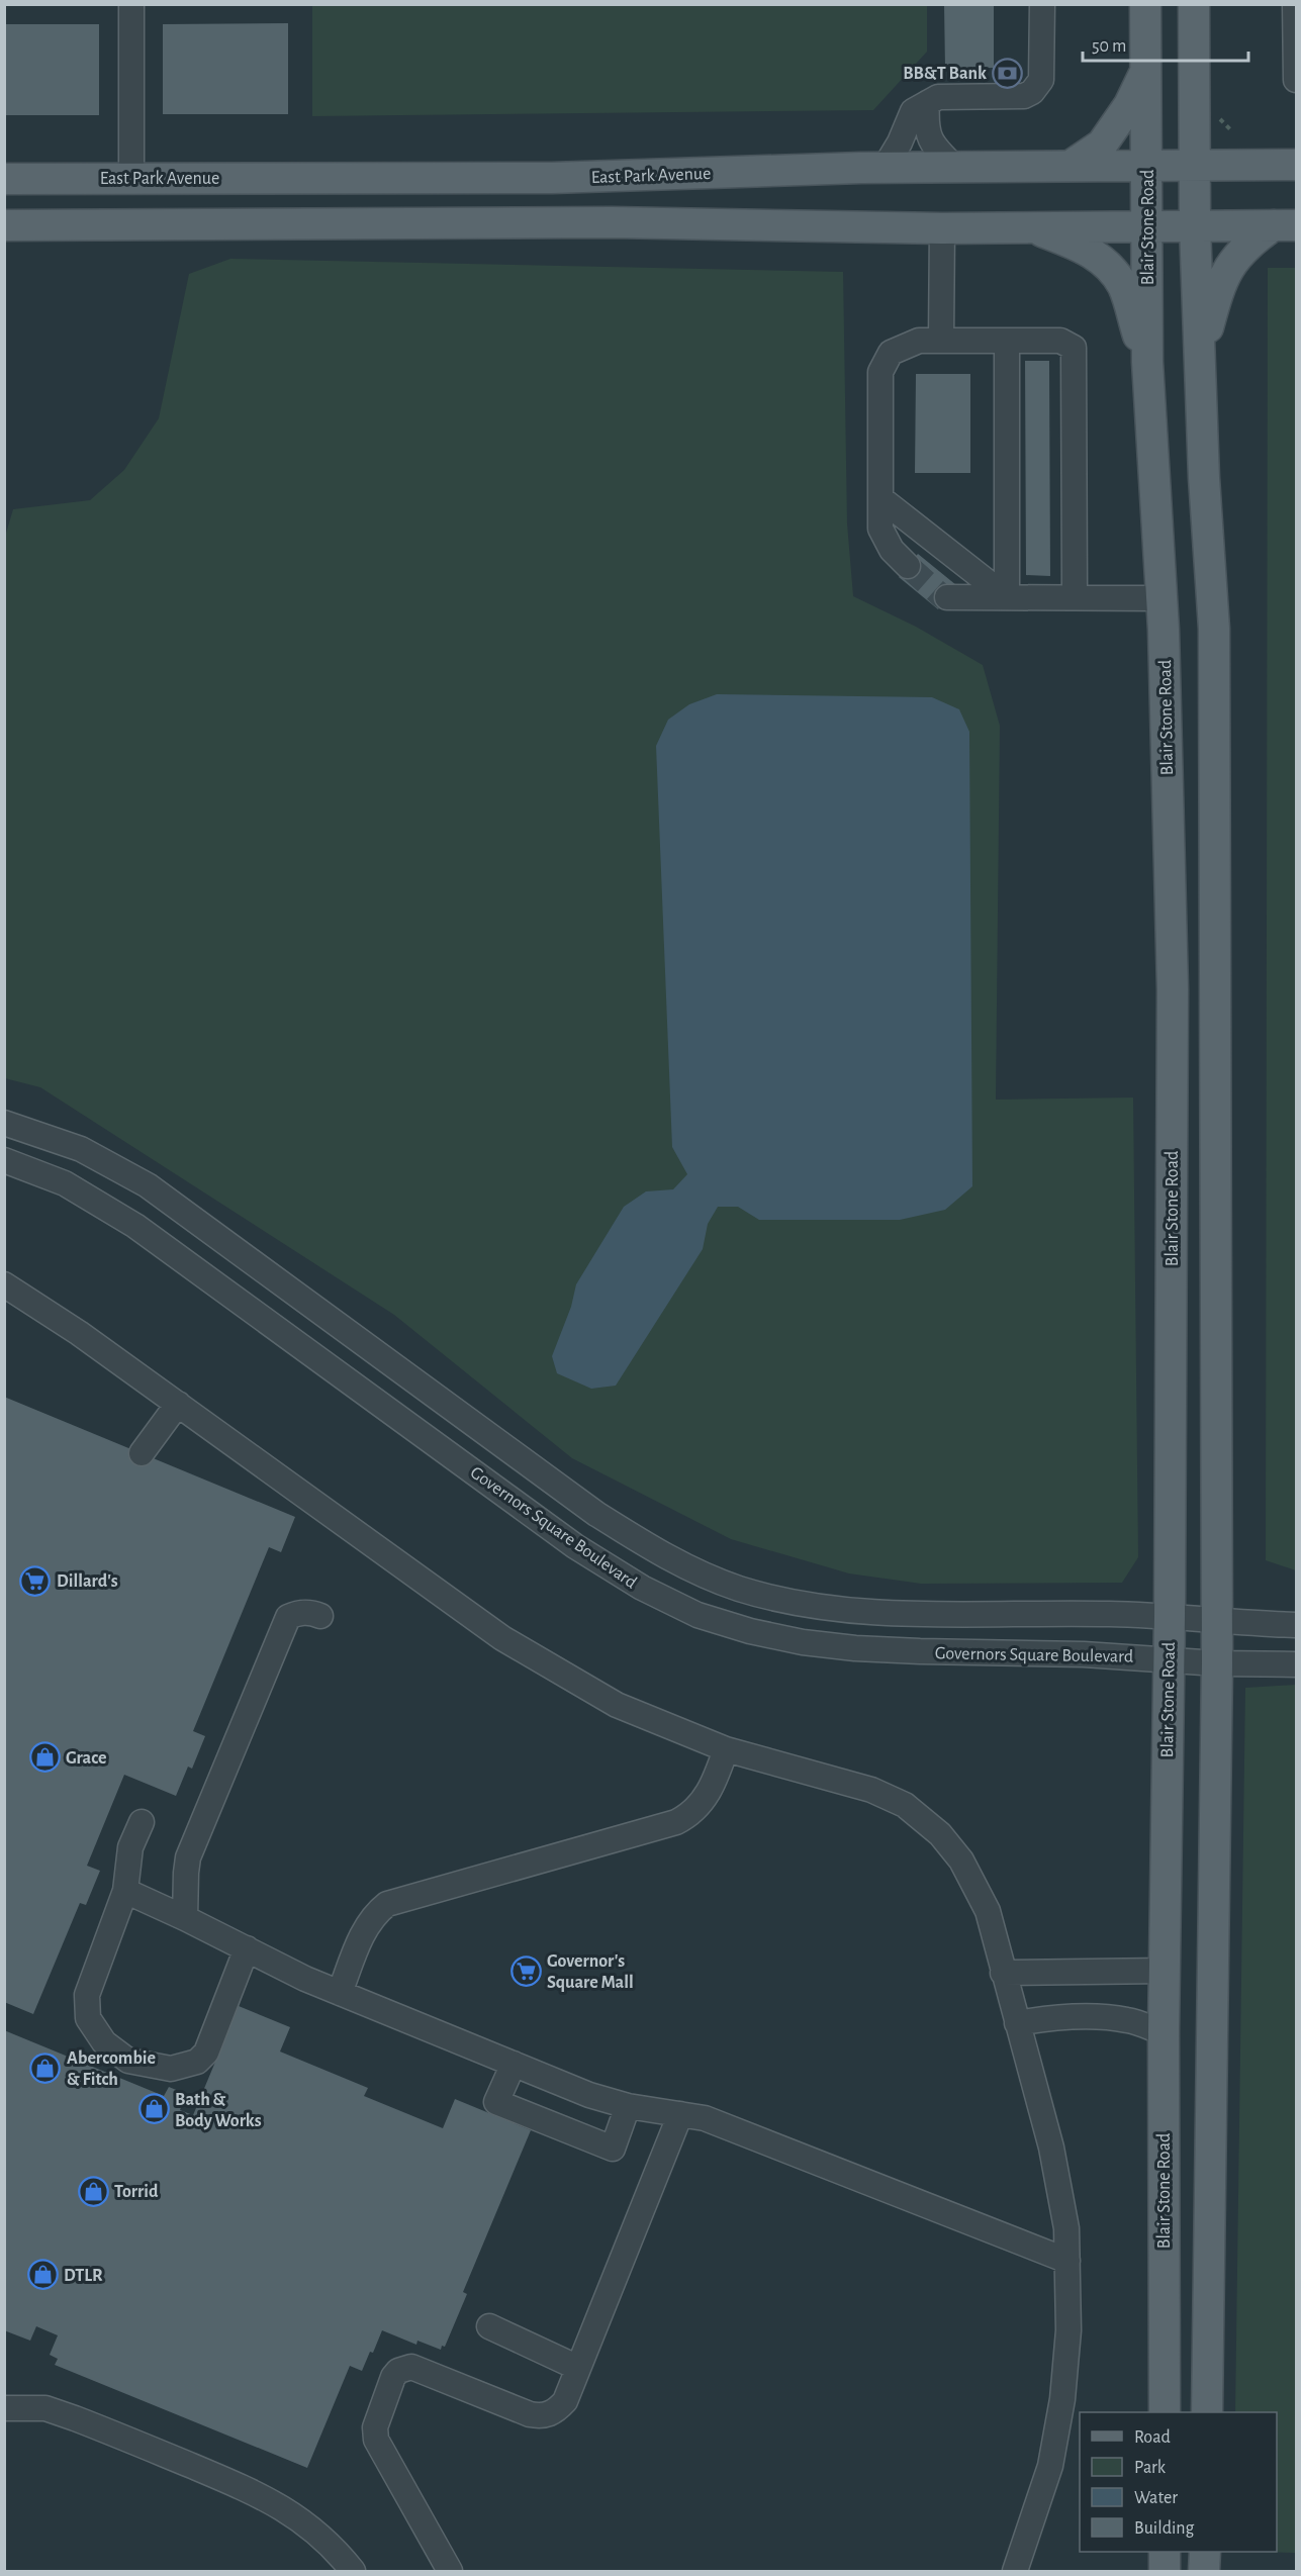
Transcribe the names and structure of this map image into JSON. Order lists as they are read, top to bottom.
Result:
{
  "streets": {
    "main road": ["East Park Avenue", "Blair Stone Road"],
    "street": ["Governors Square Boulevard"]
  },
  "crossings": [
    ["East Park Avenue", "Blair Stone Road"],
    ["Blair Stone Road", "Governors Square Boulevard"]
  ],
  "places": {
    "bank": ["BB&T Bank"],
    "supermarket": ["Dillard's", "Governor's Square Mall"],
    "shop": [
      "Grace",
      "Abercombie & Fitch",
      "Bath & Body Works",
      "Torrid",
      "DTLR"
    ]
  },
  "legend": [
    "Road",
    "Park",
    "Water",
    "Building"
  ],
  "scale_bar": "50 m"
}
